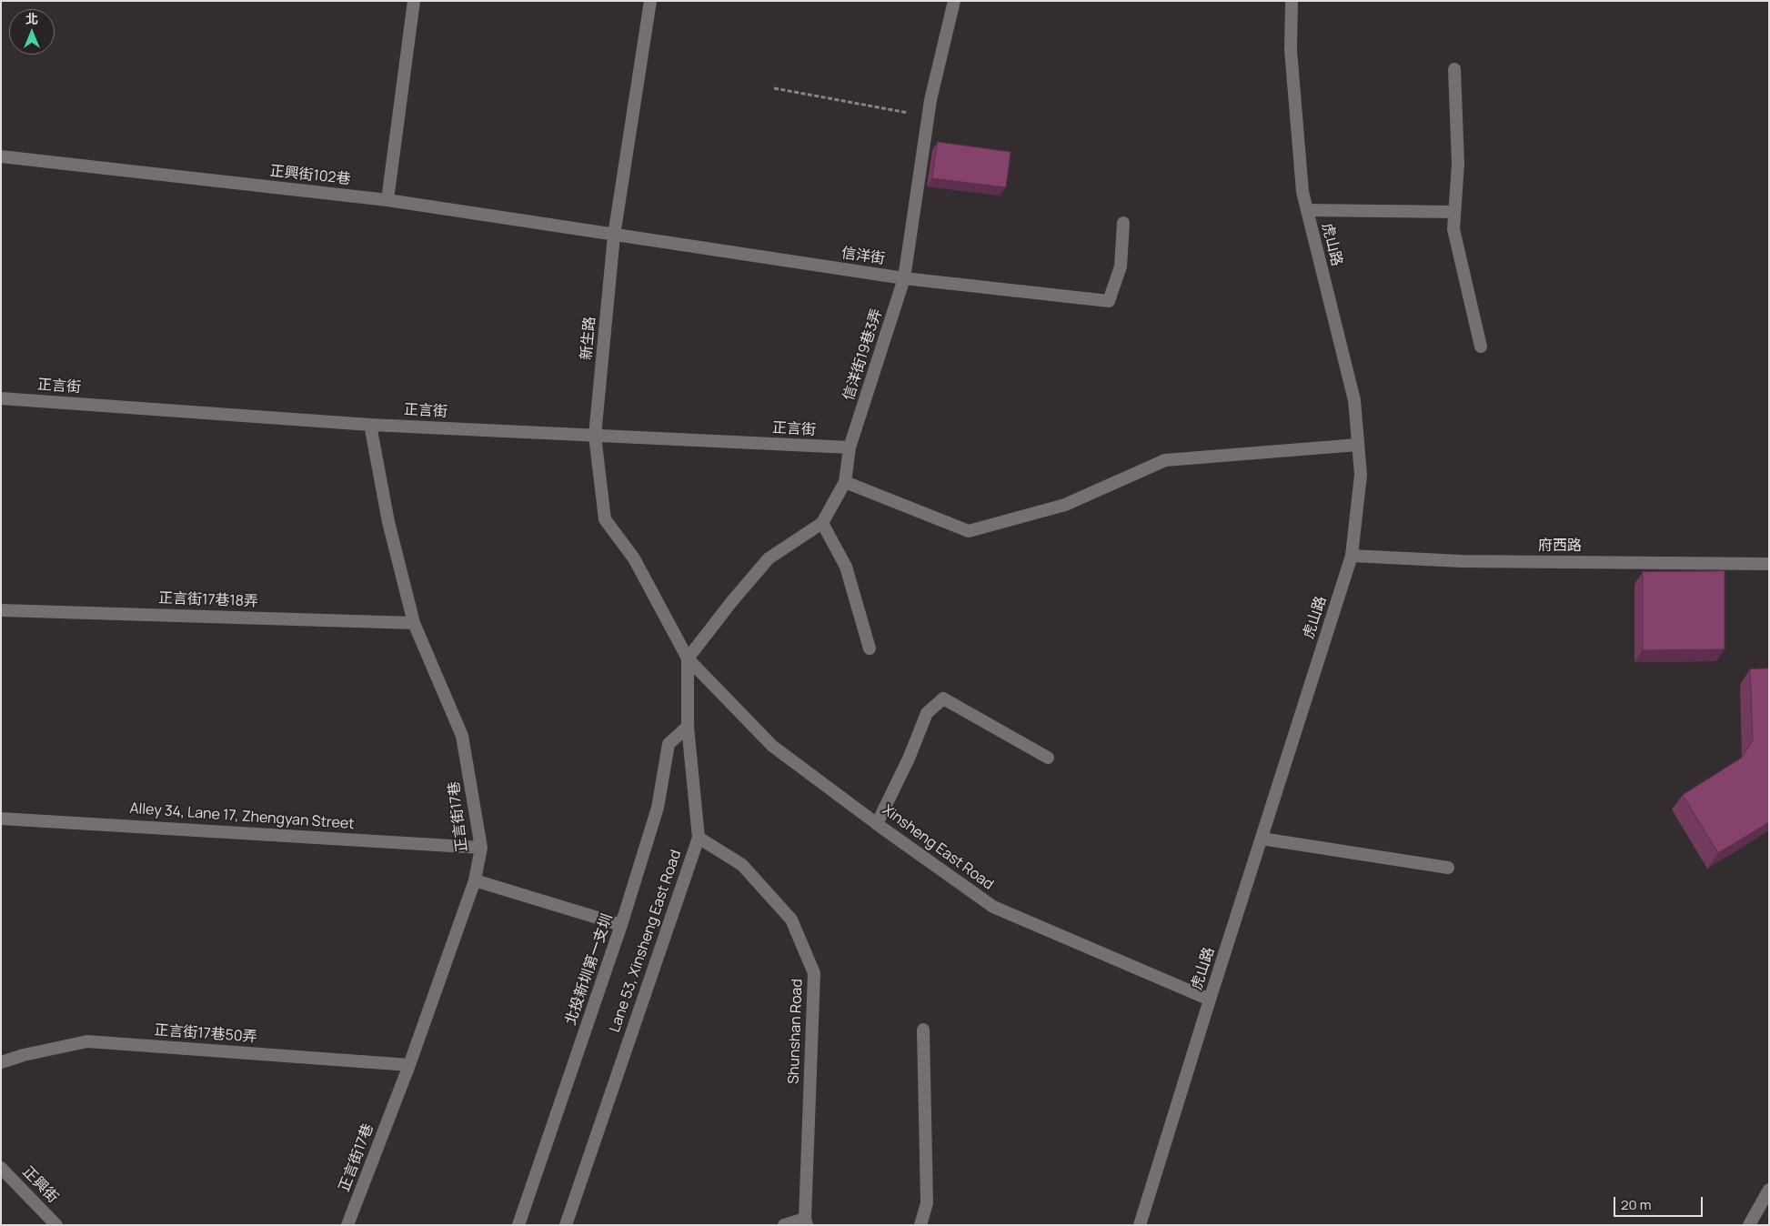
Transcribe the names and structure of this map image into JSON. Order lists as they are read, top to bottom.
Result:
{
  "streets": {
    "street": [
      "正興街102巷",
      "虎山路",
      "信洋街",
      "新生路",
      "信洋街19巷3弄",
      "正言街",
      "府西路",
      "正言街17巷18弄",
      "Alley 34, Lane 17, Zhengyan Street",
      "正言街17巷",
      "Xinsheng East Road",
      "Lane 53, Xinsheng East Road",
      "北投新圳第一支圳",
      "Shunshan Road",
      "正言街17巷50弄",
      "正興街"
    ]
  },
  "crossings": [
    ["正興街102巷", "信洋街"],
    ["正興街102巷", "新生路"],
    ["虎山路", "府西路"],
    ["虎山路", "Xinsheng East Road"],
    ["信洋街", "新生路"],
    ["信洋街", "信洋街19巷3弄"],
    ["新生路", "信洋街19巷3弄"],
    ["新生路", "正言街"],
    ["新生路", "Xinsheng East Road"],
    ["新生路", "Lane 53, Xinsheng East Road"],
    ["信洋街19巷3弄", "正言街"],
    ["信洋街19巷3弄", "Xinsheng East Road"],
    ["信洋街19巷3弄", "Lane 53, Xinsheng East Road"],
    ["正言街", "正言街17巷"],
    ["正言街17巷18弄", "正言街17巷"],
    ["Alley 34, Lane 17, Zhengyan Street", "正言街17巷"],
    ["正言街17巷", "正言街17巷50弄"],
    ["Xinsheng East Road", "Lane 53, Xinsheng East Road"],
    ["Lane 53, Xinsheng East Road", "北投新圳第一支圳"],
    ["Lane 53, Xinsheng East Road", "Shunshan Road"]
  ],
  "scale_bar": "20 m",
  "north": "top"
}
